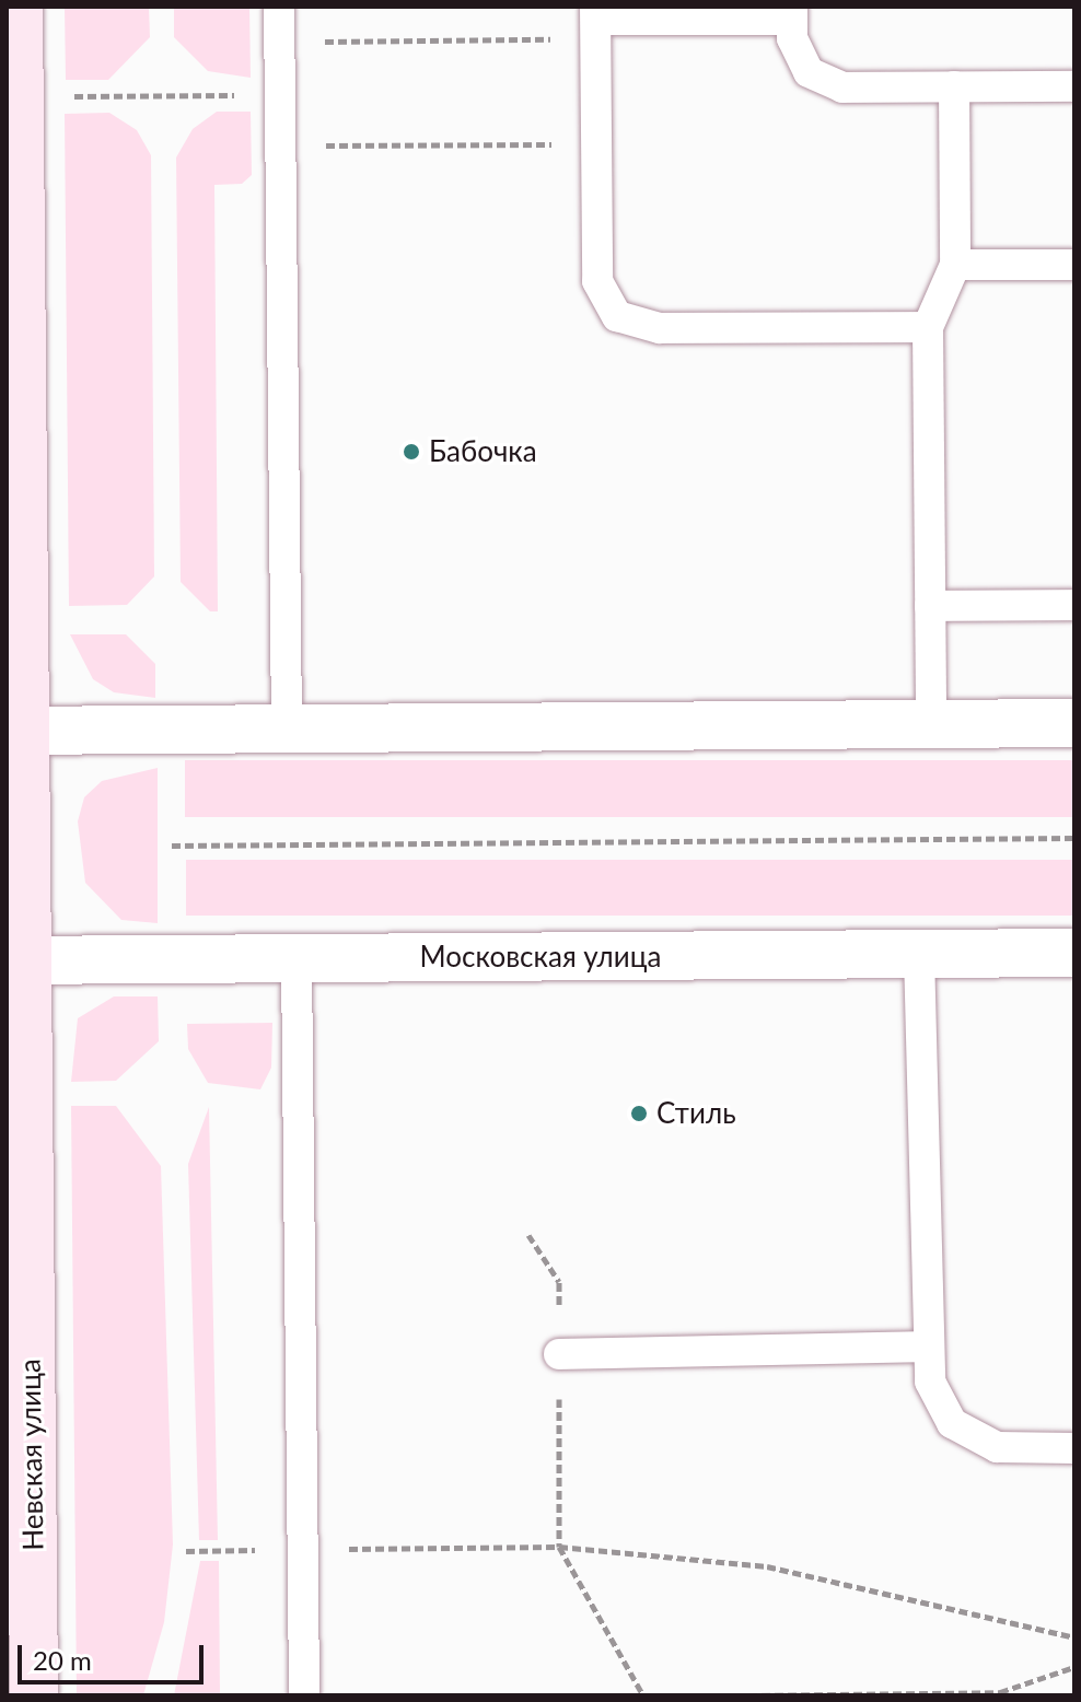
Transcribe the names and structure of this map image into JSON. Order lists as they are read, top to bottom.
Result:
{
  "streets": {
    "street": ["Московская улица", "Невская улица"]
  },
  "crossings": [
    ["Московская улица", "Невская улица"]
  ],
  "places": ["Бабочка", "Стиль"],
  "scale_bar": "20 m"
}
